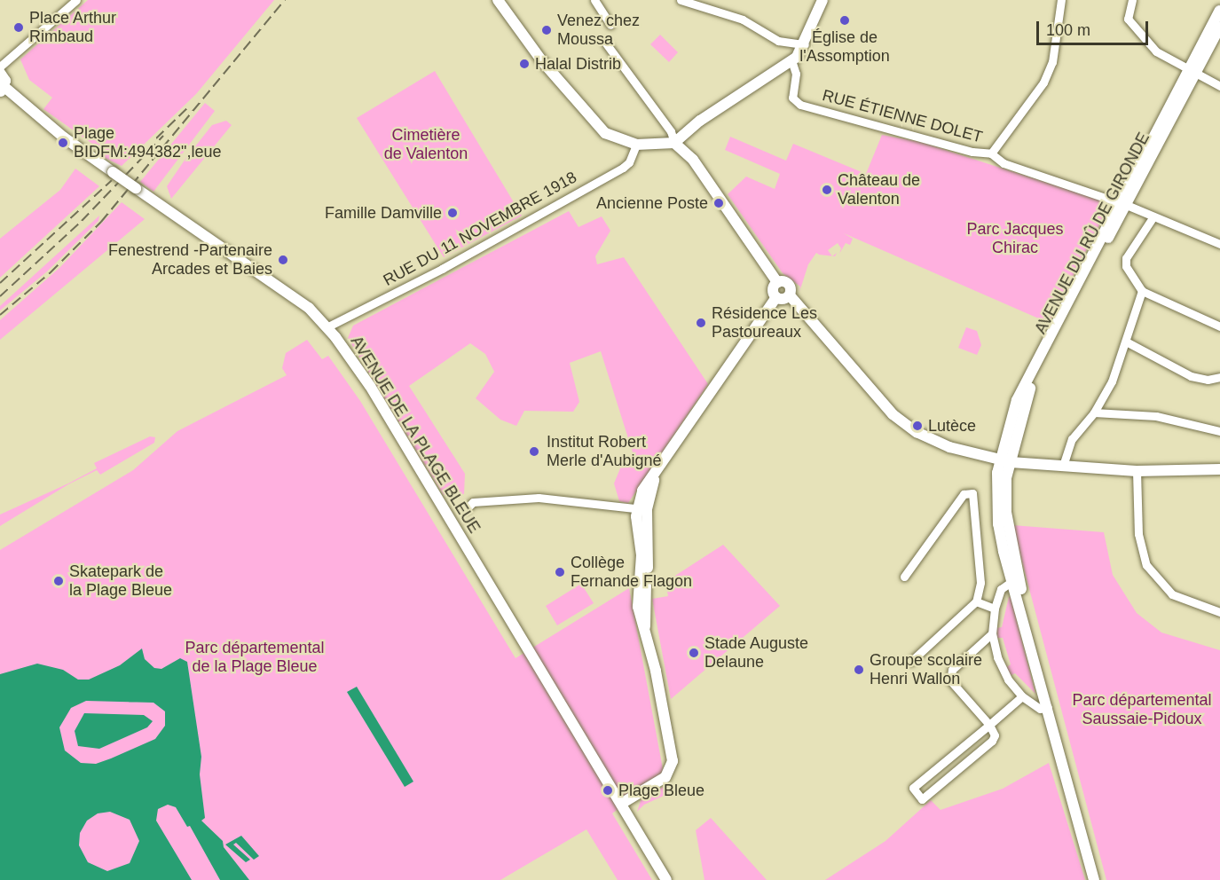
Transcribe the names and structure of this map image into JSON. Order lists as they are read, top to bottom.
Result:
{
  "streets": {
    "main road": ["AVENUE DU RÛ DE GIRONDE", "AVENUE DE LA PLAGE BLEUE"],
    "street": ["RUE ÉTIENNE DOLET", "RUE DU 11 NOVEMBRE 1918"]
  },
  "crossings": [
    ["RUE ÉTIENNE DOLET", "AVENUE DU RÛ DE GIRONDE"],
    ["RUE DU 11 NOVEMBRE 1918", "AVENUE DE LA PLAGE BLEUE"]
  ],
  "parks": [
    "Cimetière de Valenton",
    "Parc Jacques Chirac",
    "Parc départemental de la Plage Bleue",
    "Parc départemental Saussaie-Pidoux"
  ],
  "places": [
    "Église de l'Assomption",
    "Place Arthur Rimbaud",
    "Venez chez Moussa",
    "Halal Distrib",
    "Plage BIDFM:494382\",leue",
    "Château de Valenton",
    "Ancienne Poste",
    "Famille Damville",
    "Fenestrend -Partenaire Arcades et Baies",
    "Résidence Les Pastoureaux",
    "Lutèce",
    "Institut Robert Merle d'Aubigné",
    "Collège Fernande Flagon",
    "Skatepark de la Plage Bleue",
    "Stade Auguste Delaune",
    "Groupe scolaire Henri Wallon",
    "Plage Bleue"
  ],
  "scale_bar": "100 m"
}
